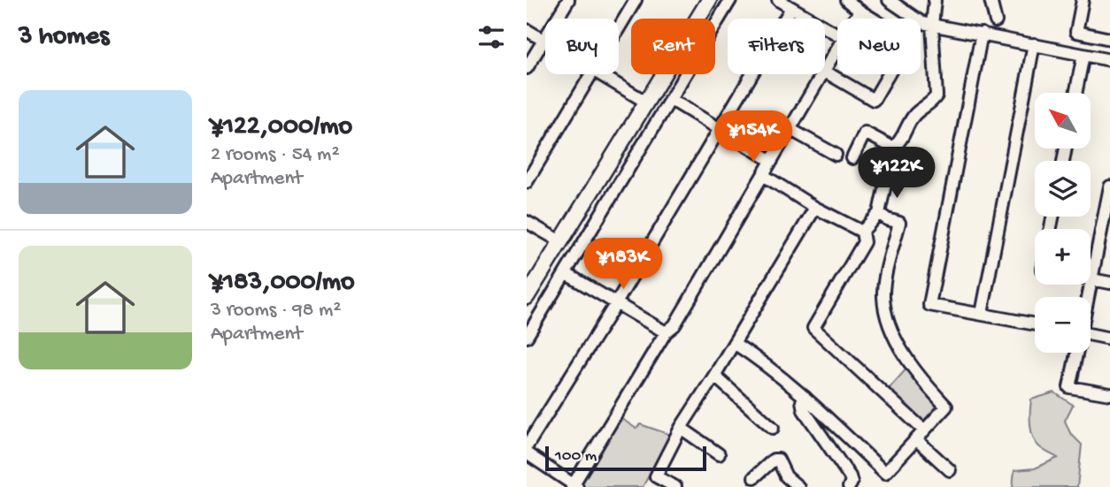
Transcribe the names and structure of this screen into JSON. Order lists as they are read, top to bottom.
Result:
{
  "scale_bar": "100 m",
  "north": "top left",
  "page": {
    "heading": "3 homes",
    "chip": [
      "Buy",
      "Rent",
      "Filters",
      "New"
    ],
    "list": [
      {
        "name": "¥122,000/mo",
        "note": "2 rooms · 54 m² · Apartment"
      },
      {
        "name": "¥183,000/mo",
        "note": "3 rooms · 98 m² · Apartment"
      }
    ],
    "map_buttons": ["+", "−"],
    "price": ["¥154K", "¥122K", "¥183K"],
    "scale": "100 m"
  }
}
